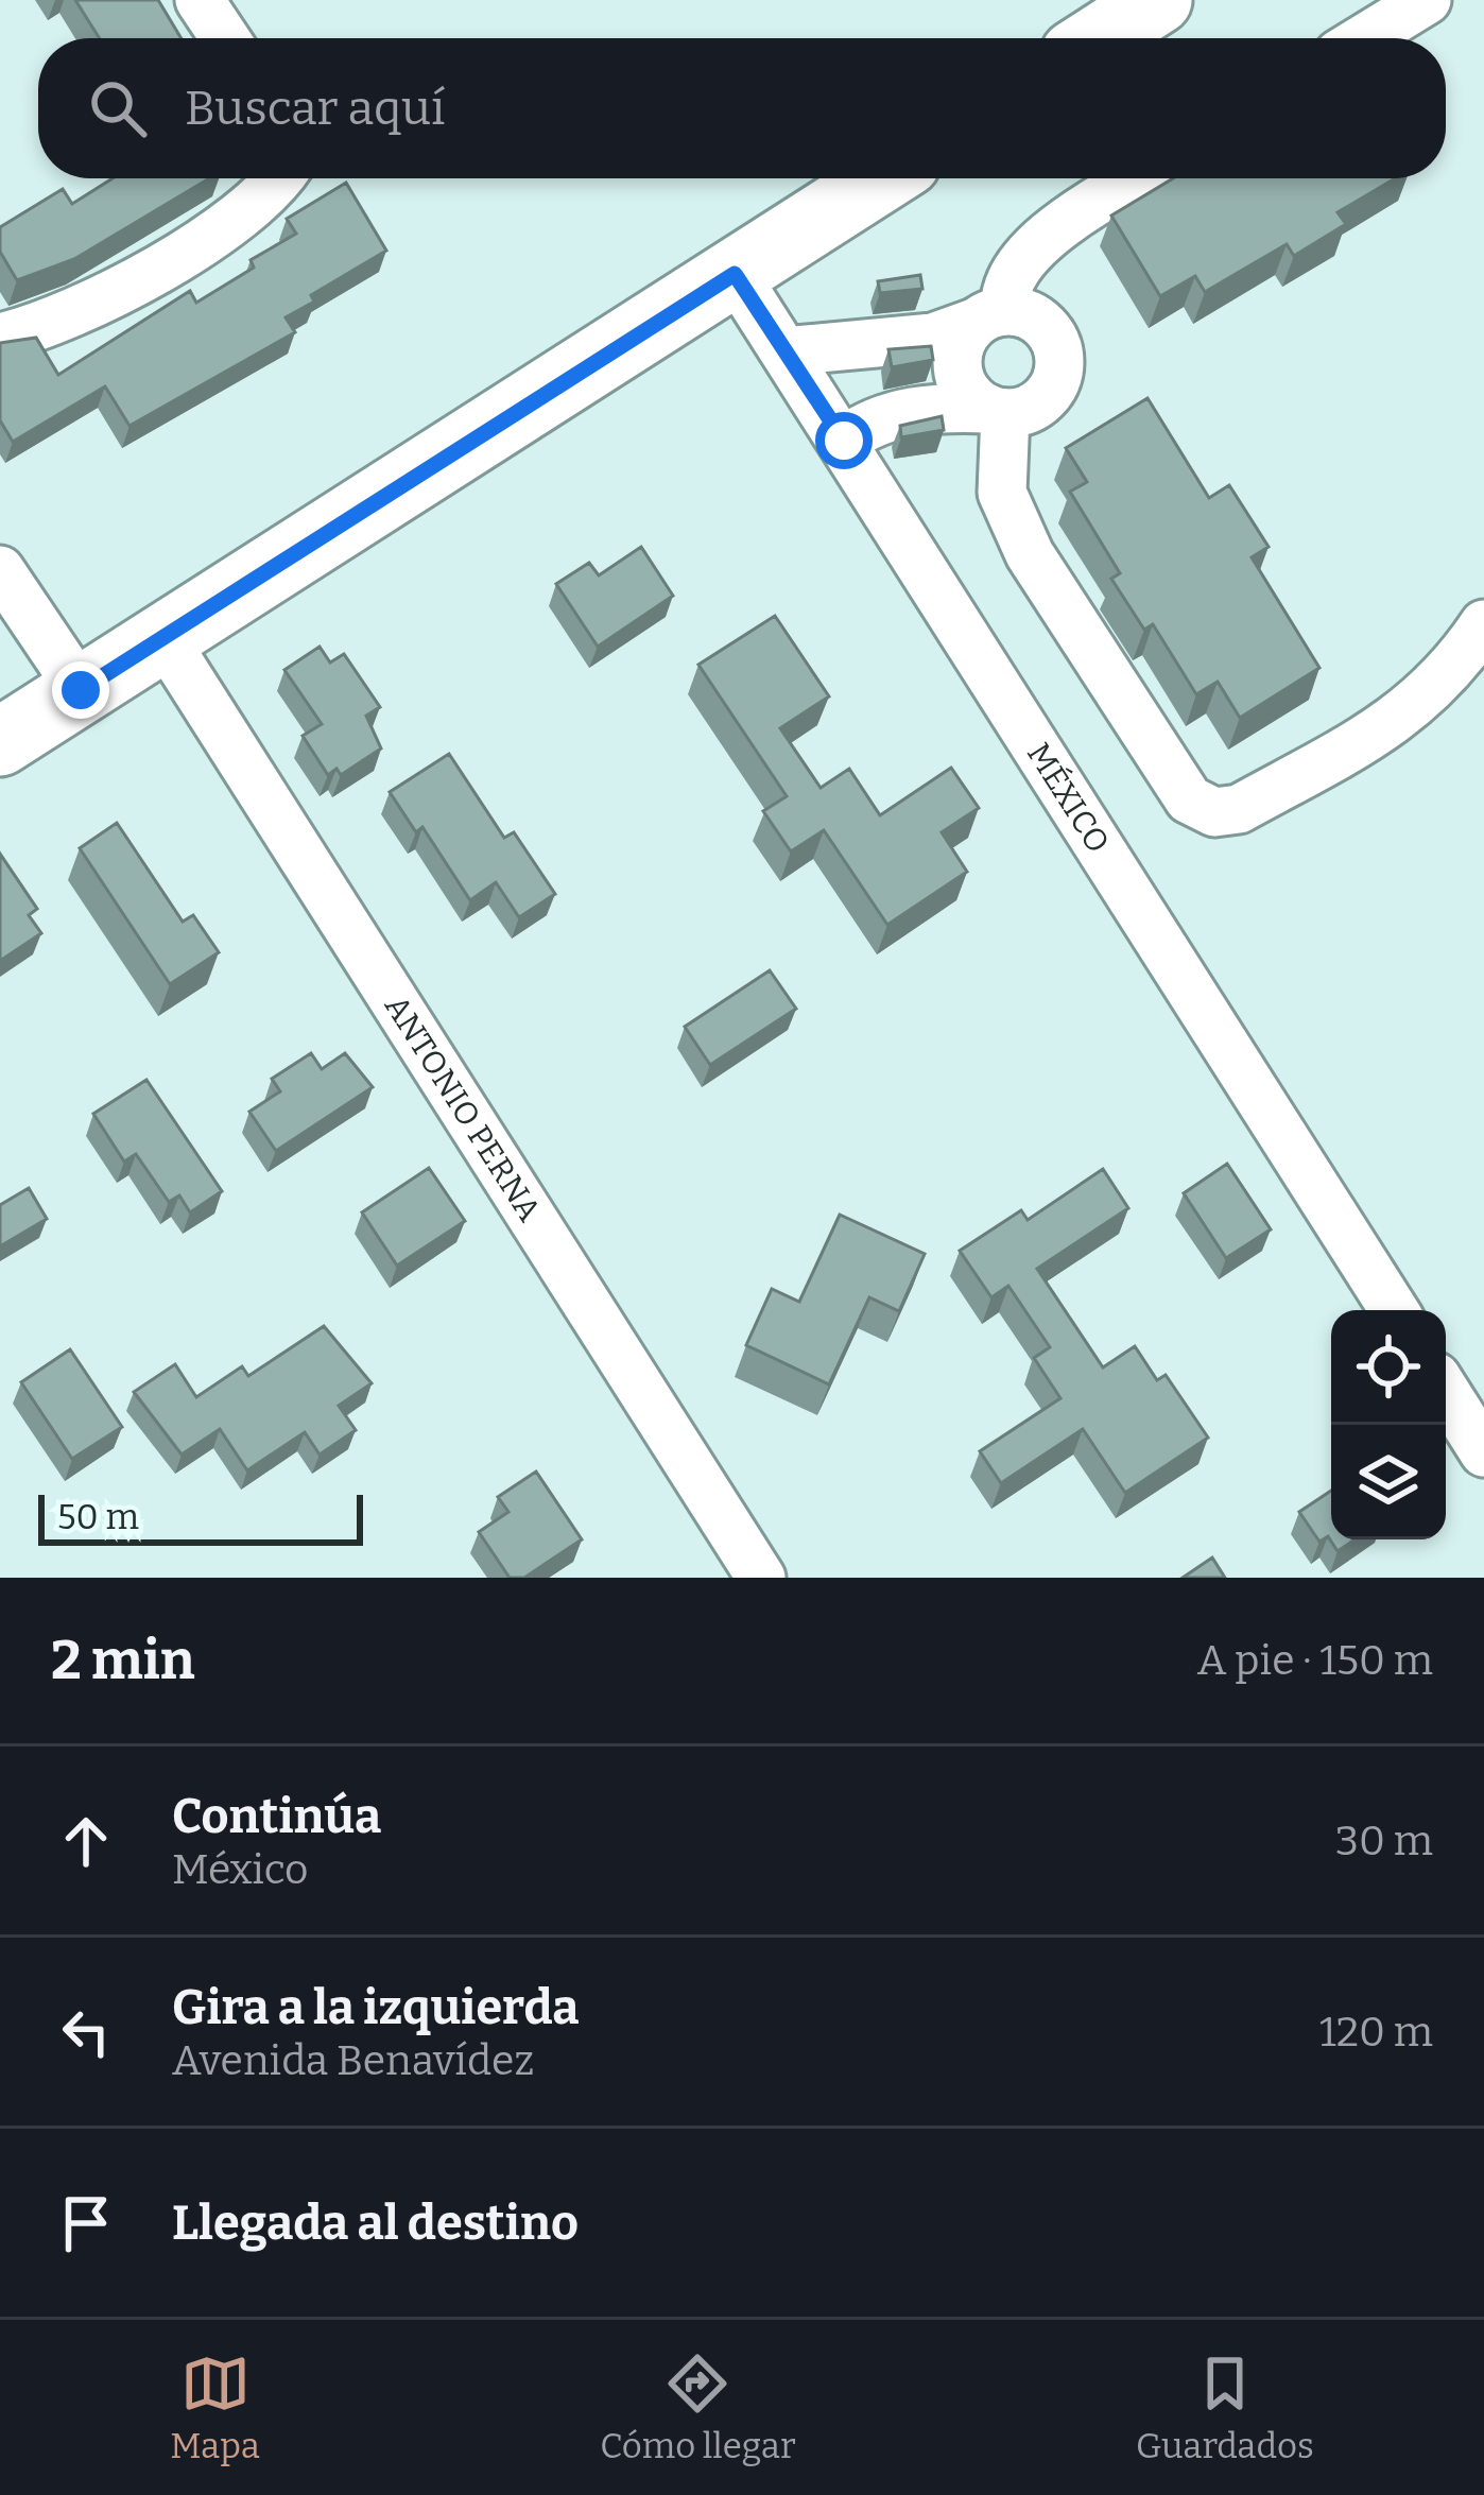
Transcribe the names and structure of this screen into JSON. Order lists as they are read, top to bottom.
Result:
{
  "streets": {
    "street": ["MÉXICO", "ANTONIO PERNA"]
  },
  "scale_bar": "50 m",
  "page": {
    "search": "Buscar aquí",
    "scale": "50 m",
    "heading": ["2 min", "A pie · 150 m"],
    "list": [
      ["Continúa", "México", "30 m"],
      ["Gira a la izquierda", "Avenida Benavídez", "120 m"],
      "Llegada al destino"
    ],
    "nav": ["Mapa", "Cómo llegar", "Guardados"]
  }
}
